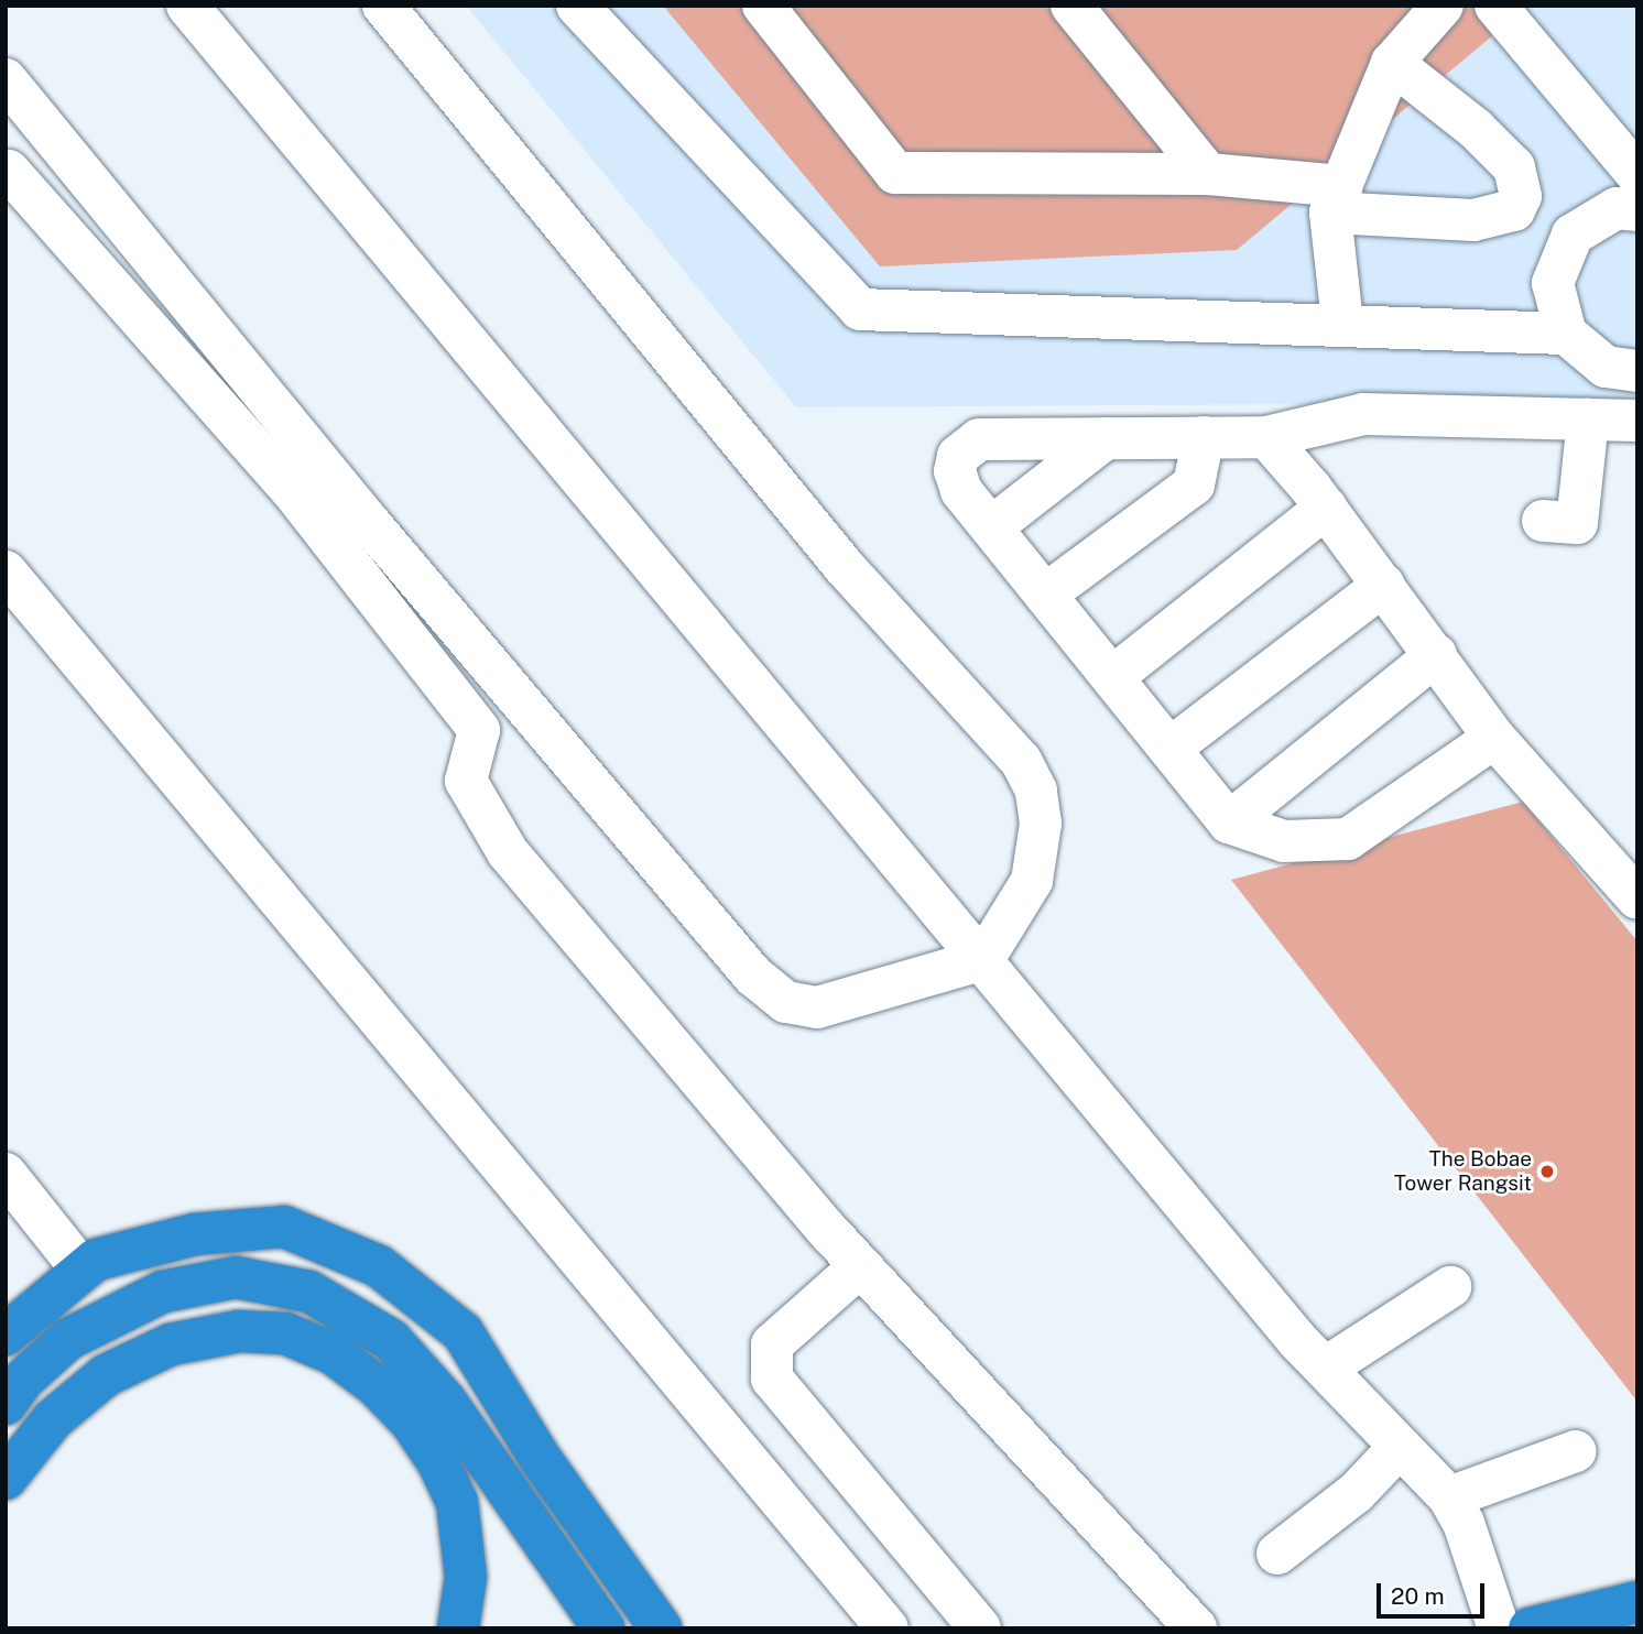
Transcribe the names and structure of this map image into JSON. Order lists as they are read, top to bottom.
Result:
{
  "places": ["The Bobae Tower Rangsit"],
  "scale_bar": "20 m"
}
